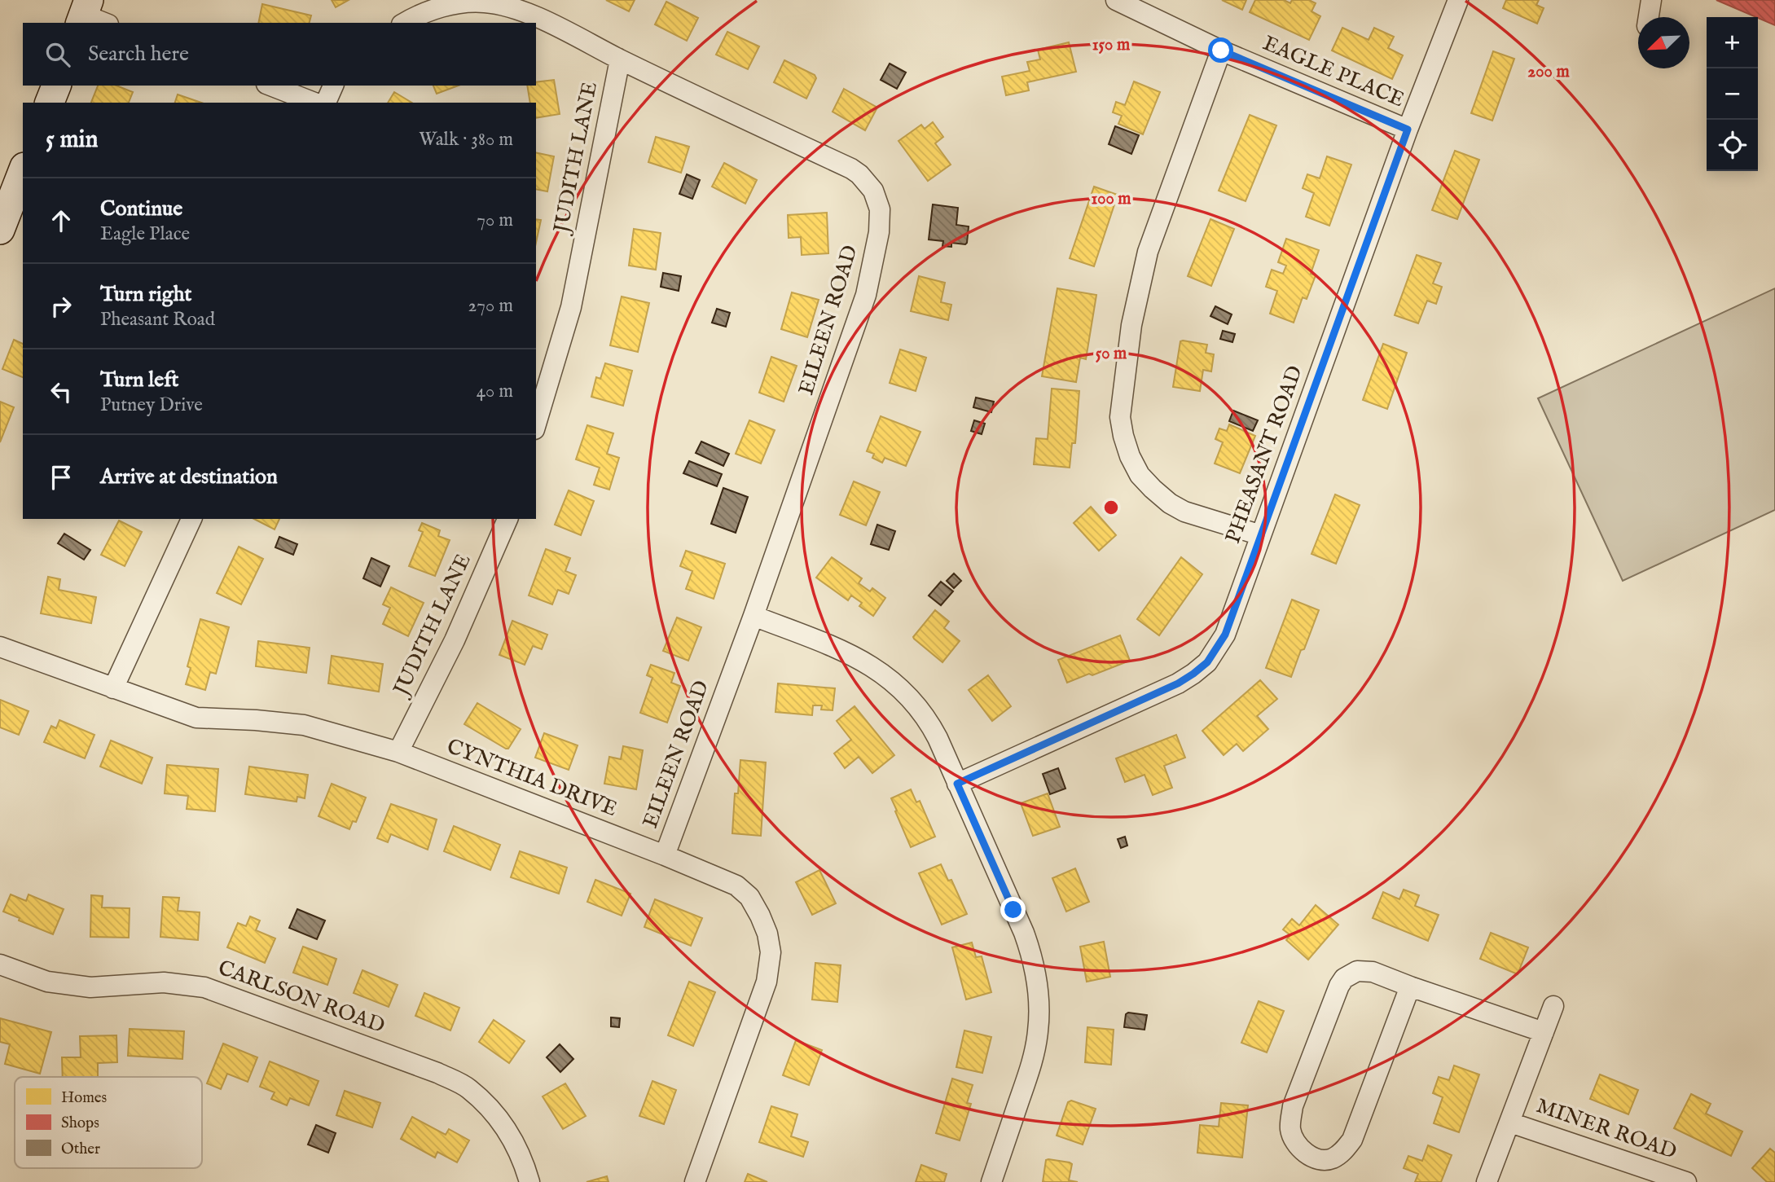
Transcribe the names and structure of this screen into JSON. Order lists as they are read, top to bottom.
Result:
{
  "streets": {
    "street": [
      "EAGLE PLACE",
      "JUDITH LANE",
      "EILEEN ROAD",
      "PHEASANT ROAD",
      "CYNTHIA DRIVE",
      "CARLSON ROAD",
      "MINER ROAD"
    ]
  },
  "crossings": [
    ["EAGLE PLACE", "PHEASANT ROAD"],
    ["JUDITH LANE", "EILEEN ROAD"],
    ["JUDITH LANE", "CYNTHIA DRIVE"],
    ["EILEEN ROAD", "CYNTHIA DRIVE"]
  ],
  "legend": ["Homes", "Shops", "Other"],
  "north": "bottom left",
  "page": {
    "map_buttons": ["+", "−"],
    "search": "Search here",
    "heading": ["5 min", "Walk · 380 m"],
    "list": [
      ["Continue", "Eagle Place", "70 m"],
      ["Turn right", "Pheasant Road", "270 m"],
      ["Turn left", "Putney Drive", "40 m"],
      "Arrive at destination"
    ]
  },
  "rings": [
    "150 m",
    "200 m",
    "100 m",
    "50 m"
  ]
}
